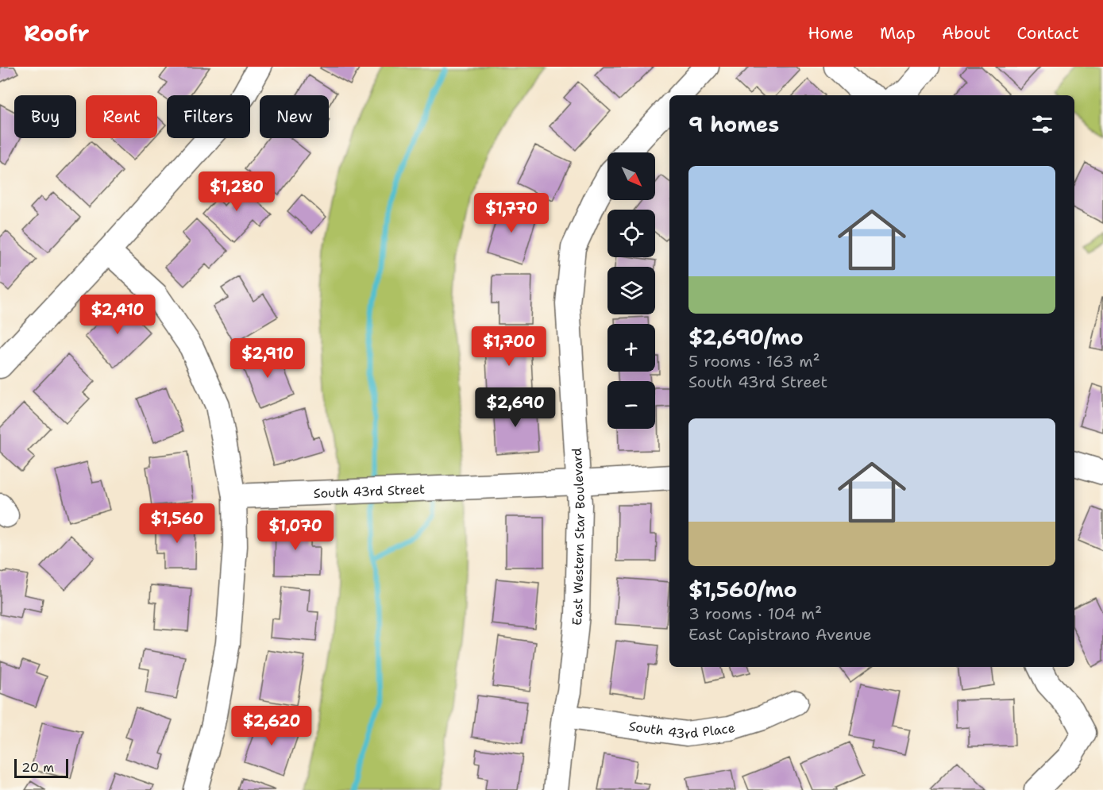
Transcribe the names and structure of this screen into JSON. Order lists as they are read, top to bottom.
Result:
{
  "streets": {
    "street": ["South 43rd Street", "East Western Star Boulevard", "South 43rd Place"]
  },
  "crossings": [
    ["South 43rd Street", "East Western Star Boulevard"],
    ["East Western Star Boulevard", "South 43rd Place"]
  ],
  "scale_bar": "20 m",
  "north": "bottom right",
  "page": {
    "header": "Roofr",
    "nav": [
      "Home",
      "Map",
      "About",
      "Contact"
    ],
    "chip": [
      "Buy",
      "Rent",
      "Filters",
      "New"
    ],
    "heading": "9 homes",
    "map_buttons": ["+", "−"],
    "list": [
      {
        "name": "$2,690/mo",
        "note": "5 rooms · 163 m² · South 43rd Street"
      },
      {
        "name": "$1,560/mo",
        "note": "3 rooms · 104 m² · East Capistrano Avenue"
      }
    ],
    "price": [
      "$1,280",
      "$1,770",
      "$2,410",
      "$1,700",
      "$2,910",
      "$2,690",
      "$1,560",
      "$1,070",
      "$2,620"
    ],
    "scale": "20 m"
  }
}
